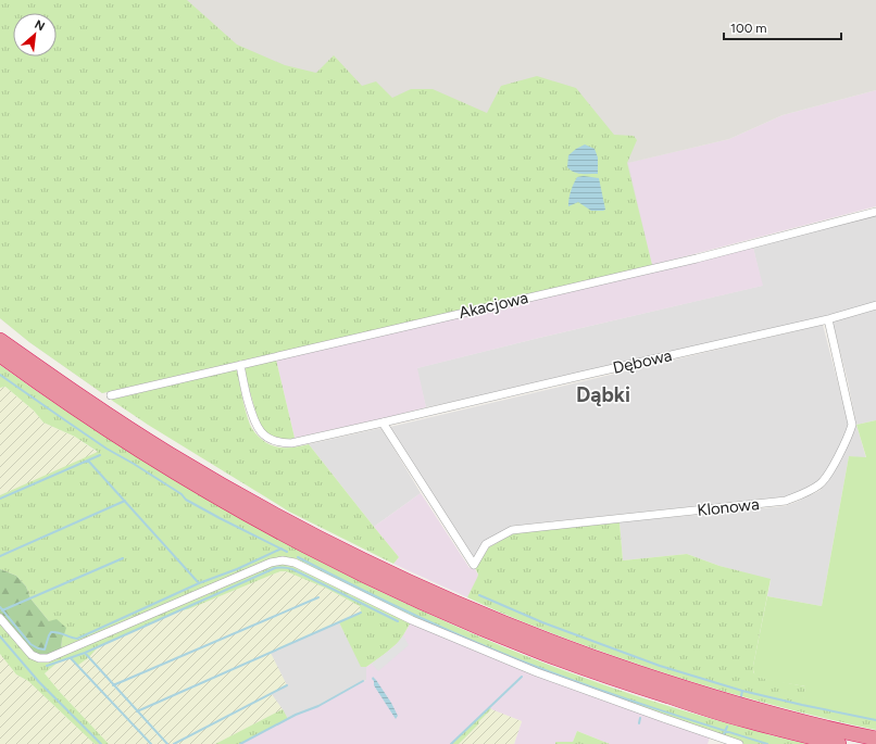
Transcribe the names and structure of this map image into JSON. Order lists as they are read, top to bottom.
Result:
{
  "streets": {
    "street": ["Akacjowa", "Dębowa", "Klonowa"]
  },
  "crossings": [
    ["Akacjowa", "Dębowa"],
    ["Dębowa", "Klonowa"]
  ],
  "districts": ["Dąbki"],
  "scale_bar": "100 m",
  "north": "top right"
}
